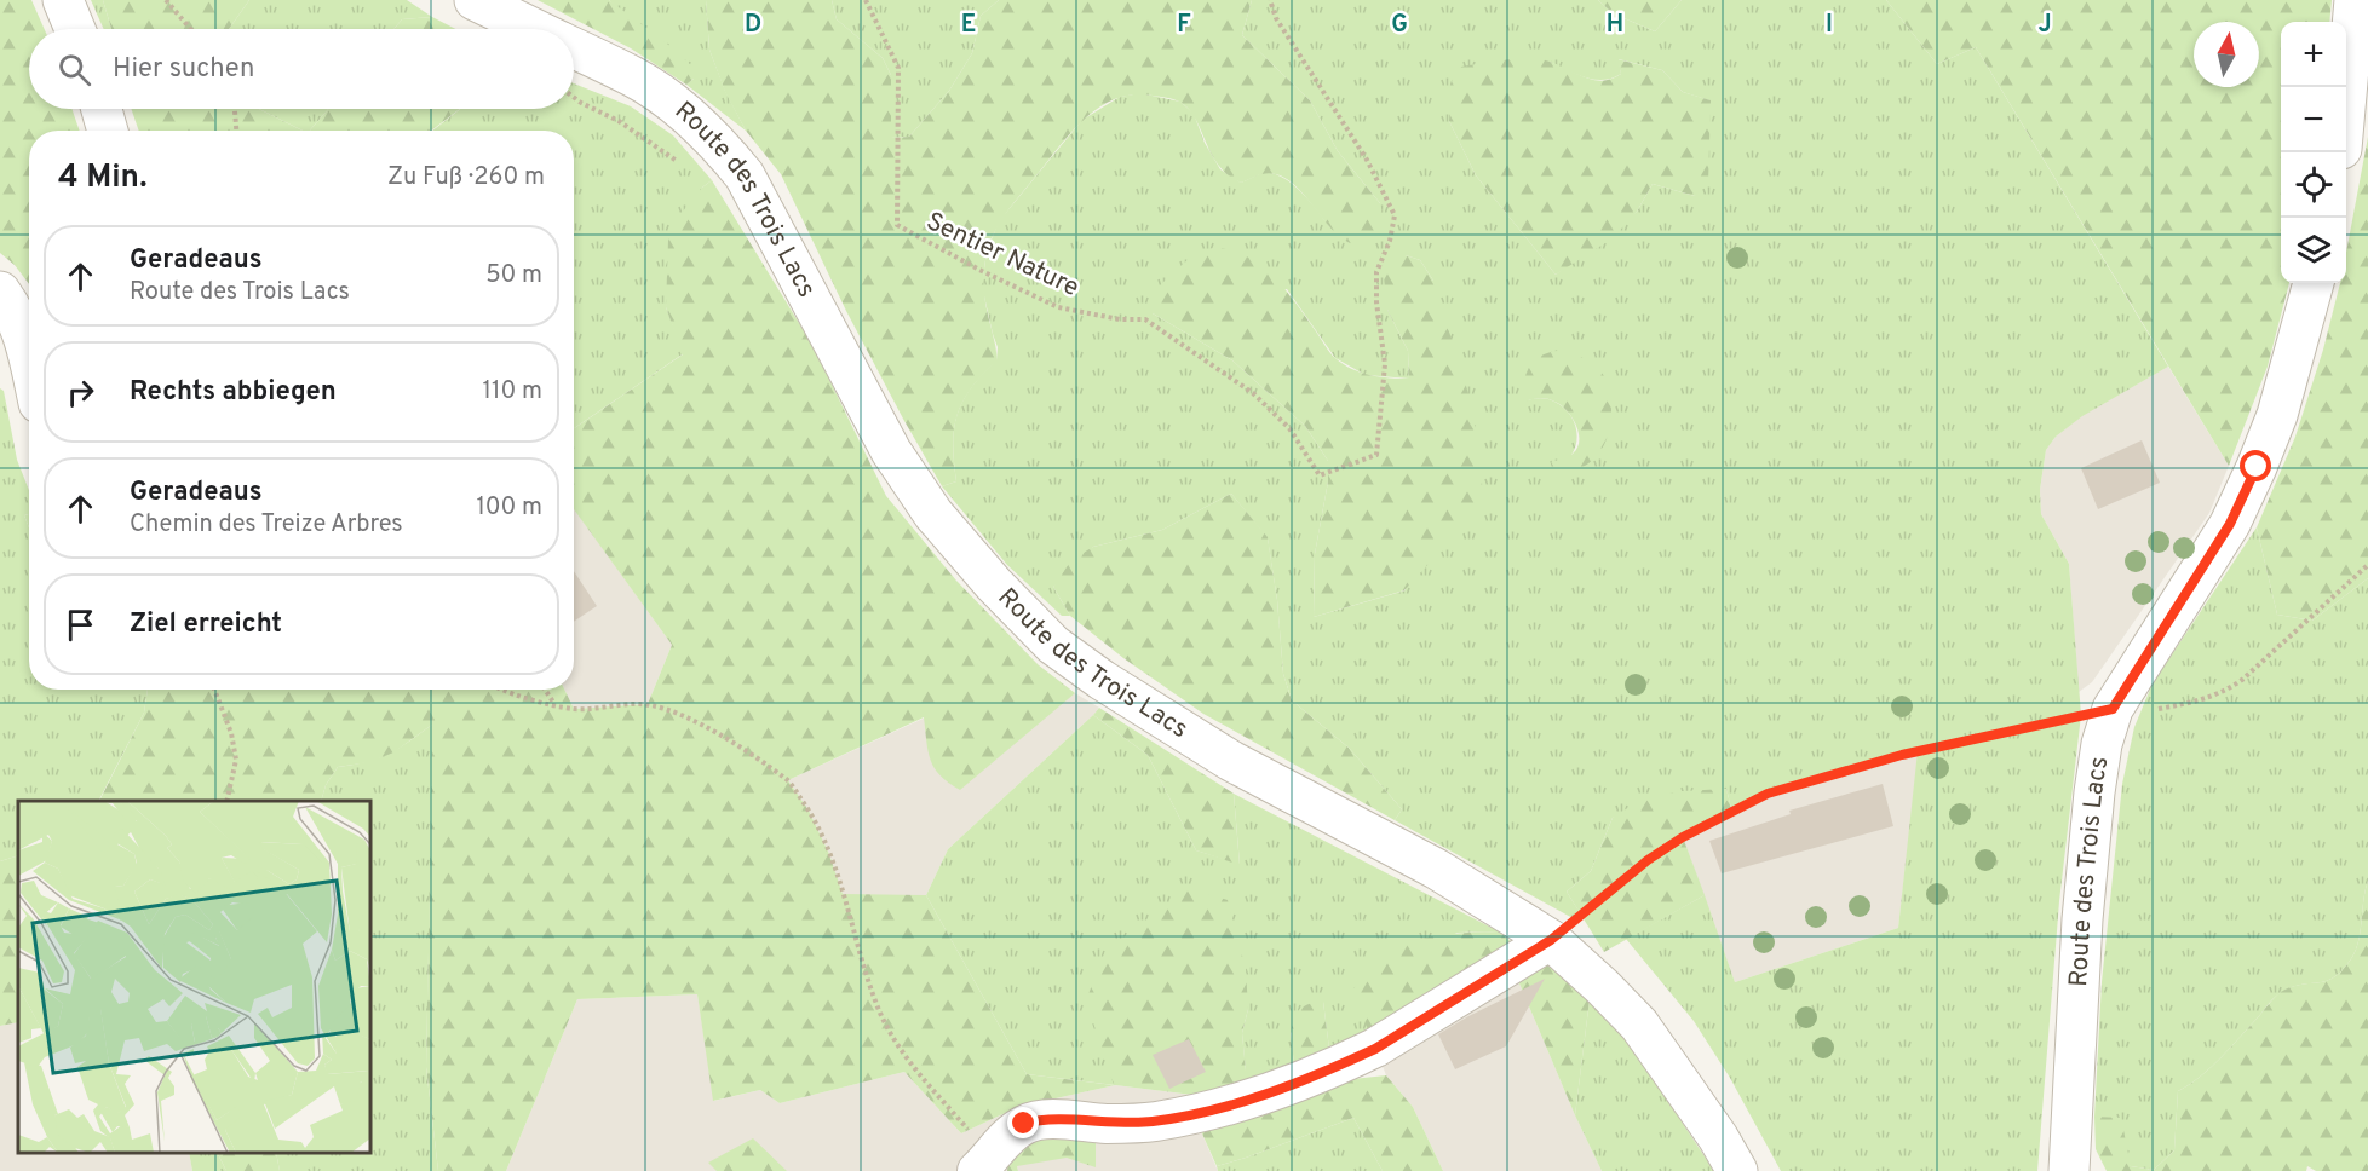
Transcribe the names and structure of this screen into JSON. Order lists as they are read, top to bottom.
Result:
{
  "streets": {
    "street": ["Route des Trois Lacs"],
    "path": ["Sentier Nature"]
  },
  "north": "top",
  "page": {
    "map_buttons": ["+", "−"],
    "search": "Hier suchen",
    "heading": ["4 Min.", "Zu Fuß · 260 m"],
    "list": [
      ["Geradeaus", "Route des Trois Lacs", "50 m"],
      ["Rechts abbiegen", "110 m"],
      ["Geradeaus", "Chemin des Treize Arbres", "100 m"],
      "Ziel erreicht"
    ]
  },
  "grid": {
    "columns": [
      "D",
      "E",
      "F",
      "G",
      "H",
      "I",
      "J"
    ]
  }
}
